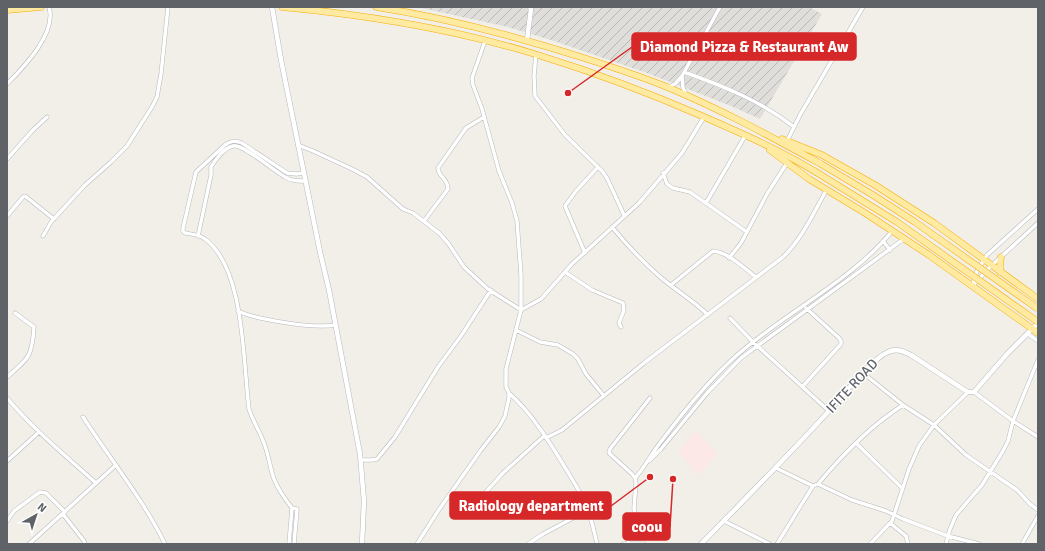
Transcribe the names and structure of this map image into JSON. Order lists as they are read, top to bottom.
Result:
{
  "streets": {
    "street": ["IFITE ROAD"]
  },
  "places": ["Diamond Pizza & Restaurant Aw", "Radiology department", "coou"],
  "north": "top right"
}
